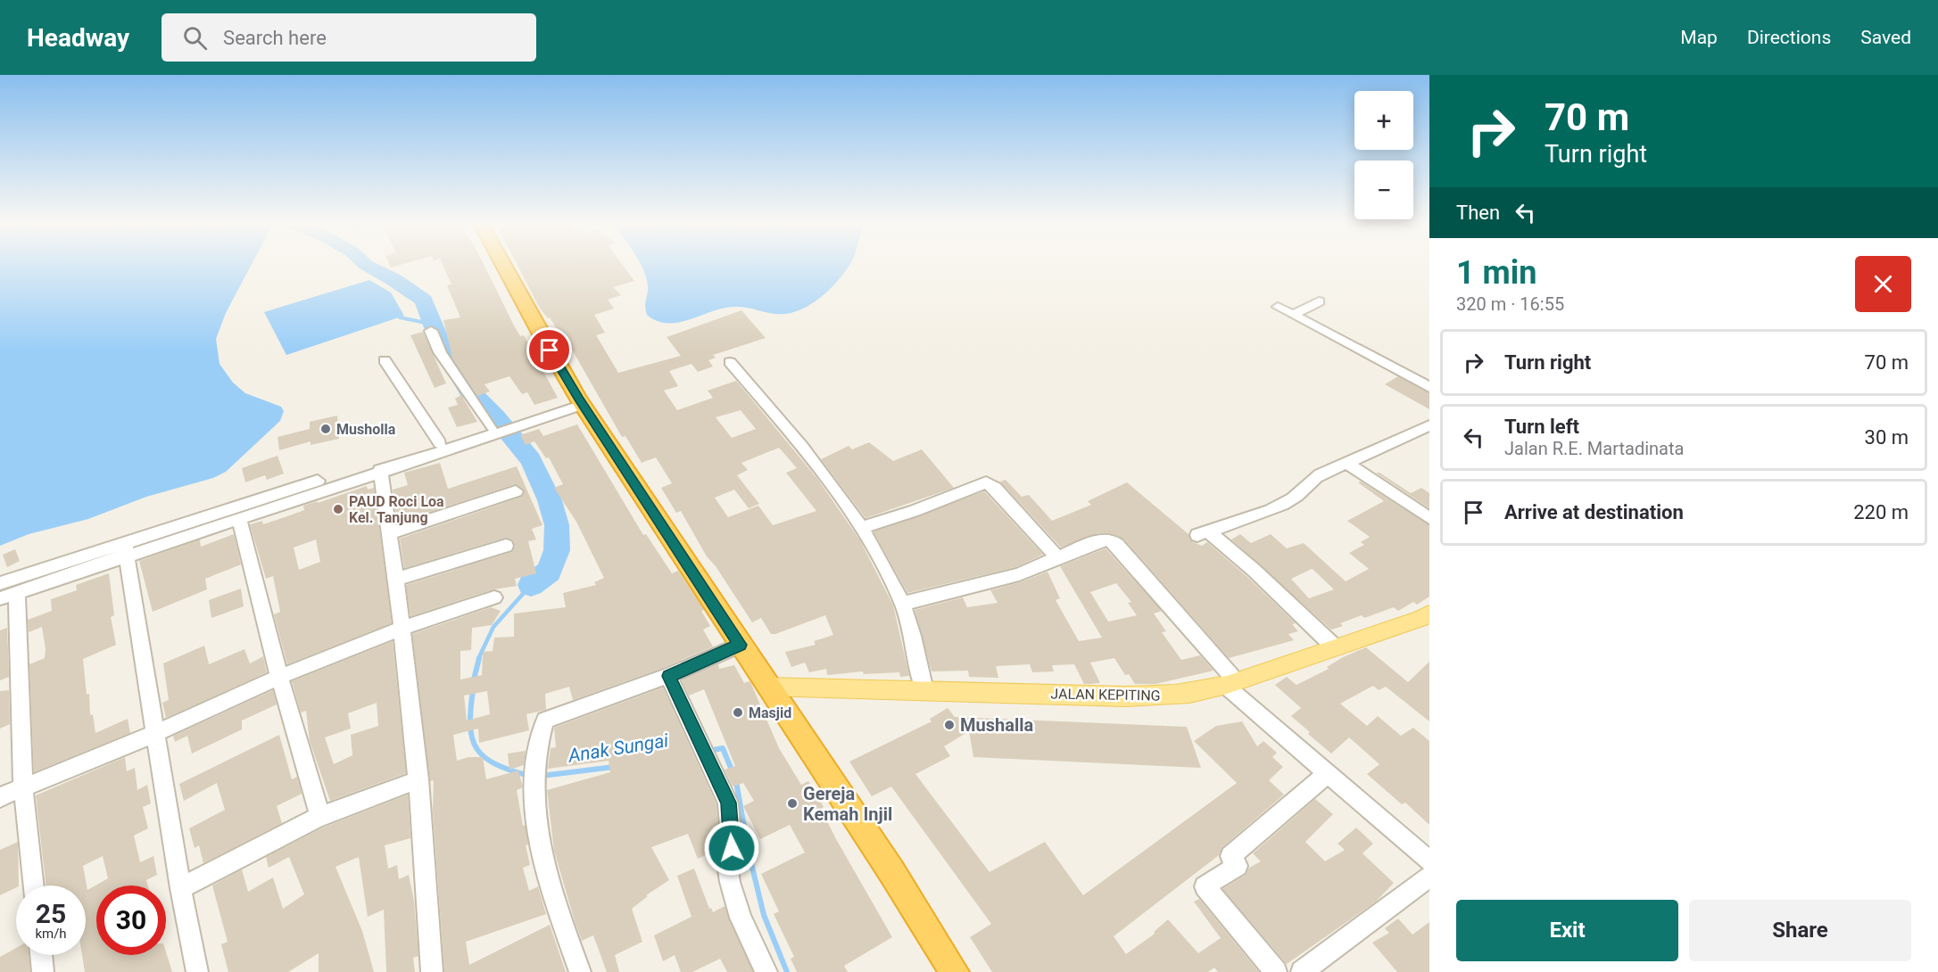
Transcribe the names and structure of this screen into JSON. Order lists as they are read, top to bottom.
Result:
{
  "streets": {
    "main road": ["JALAN KEPITING"]
  },
  "water": ["Anak Sungai"],
  "places": [
    "Musholla",
    "PAUD Roci Loa Kel. Tanjung",
    "Masjid",
    "Mushalla",
    "Gereja Kemah Injil"
  ],
  "page": {
    "header": "Headway",
    "search": "Search here",
    "nav": ["Map", "Directions", "Saved"],
    "turn": ["70 m", "Turn right"],
    "map_buttons": ["+", "−"],
    "then": "Then",
    "heading": ["1 min", "320 m · 16:55"],
    "list": [
      {
        "name": "Turn right",
        "value": "70 m"
      },
      {
        "name": "Turn left",
        "note": "Jalan R.E. Martadinata",
        "value": "30 m"
      },
      {
        "name": "Arrive at destination",
        "value": "220 m"
      }
    ],
    "speed": "25 km/h",
    "limit": "30",
    "buttons": ["Exit", "Share"]
  }
}
